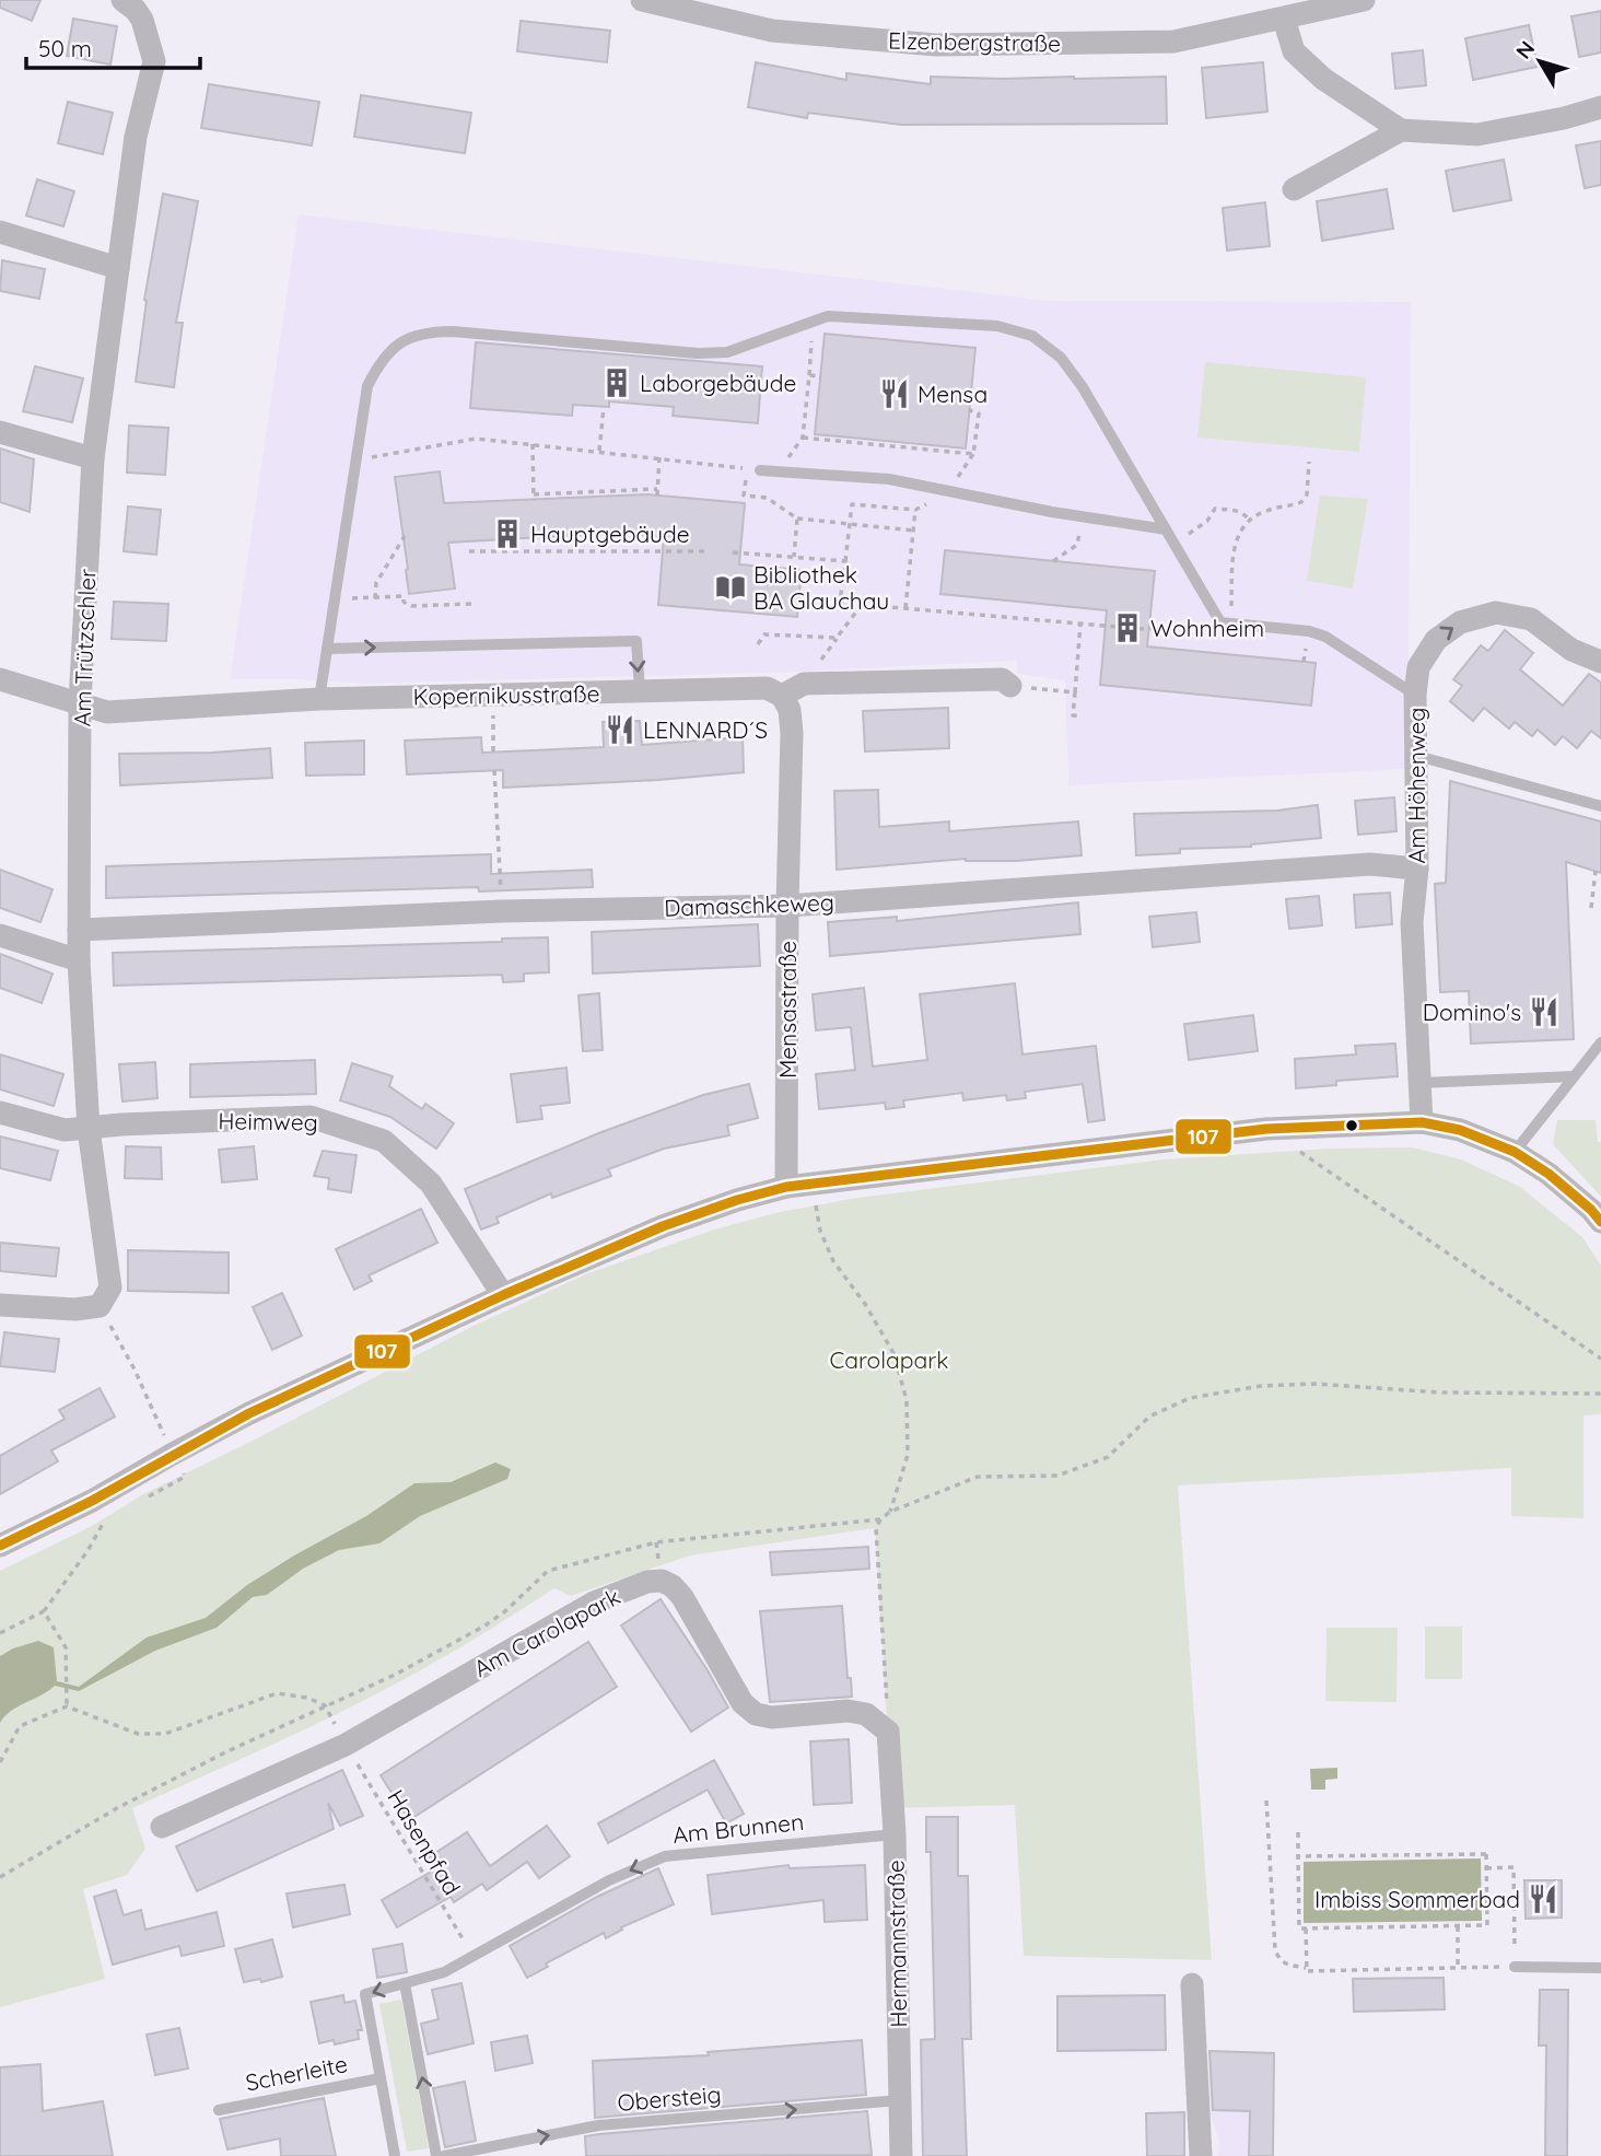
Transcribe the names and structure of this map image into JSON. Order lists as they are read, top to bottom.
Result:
{
  "streets": {
    "street": [
      "Elzenbergstraße",
      "Am Trützschler",
      "Kopernikusstraße",
      "Am Höhenweg",
      "Damaschkeweg",
      "Mensastraße",
      "Heimweg",
      "Am Carolapark",
      "Hermannstraße"
    ],
    "lane": ["Am Brunnen", "Scherleite", "Obersteig"],
    "path": ["Hasenpfad"]
  },
  "crossings": [
    ["Am Trützschler", "Kopernikusstraße"],
    ["Am Trützschler", "Damaschkeweg"],
    ["Am Trützschler", "Heimweg"],
    ["Kopernikusstraße", "Mensastraße"],
    ["Am Höhenweg", "Damaschkeweg"],
    ["Damaschkeweg", "Mensastraße"],
    ["Am Carolapark", "Hasenpfad"],
    ["Am Carolapark", "Hermannstraße"],
    ["Am Brunnen", "Hasenpfad"],
    ["Am Brunnen", "Hermannstraße"],
    ["Am Brunnen", "Scherleite"],
    ["Hermannstraße", "Obersteig"]
  ],
  "one_way": ["Am Brunnen", "Obersteig"],
  "parks": ["Carolapark"],
  "places": {
    "building": ["Laborgebäude", "Hauptgebäude", "Wohnheim"],
    "restaurant": [
      "Mensa",
      "LENNARD´S",
      "Domino's",
      "Imbiss Sommerbad"
    ],
    "library": ["Bibliothek BA Glauchau"]
  },
  "lines": ["transit line 107"],
  "scale_bar": "50 m",
  "north": "top left"
}
